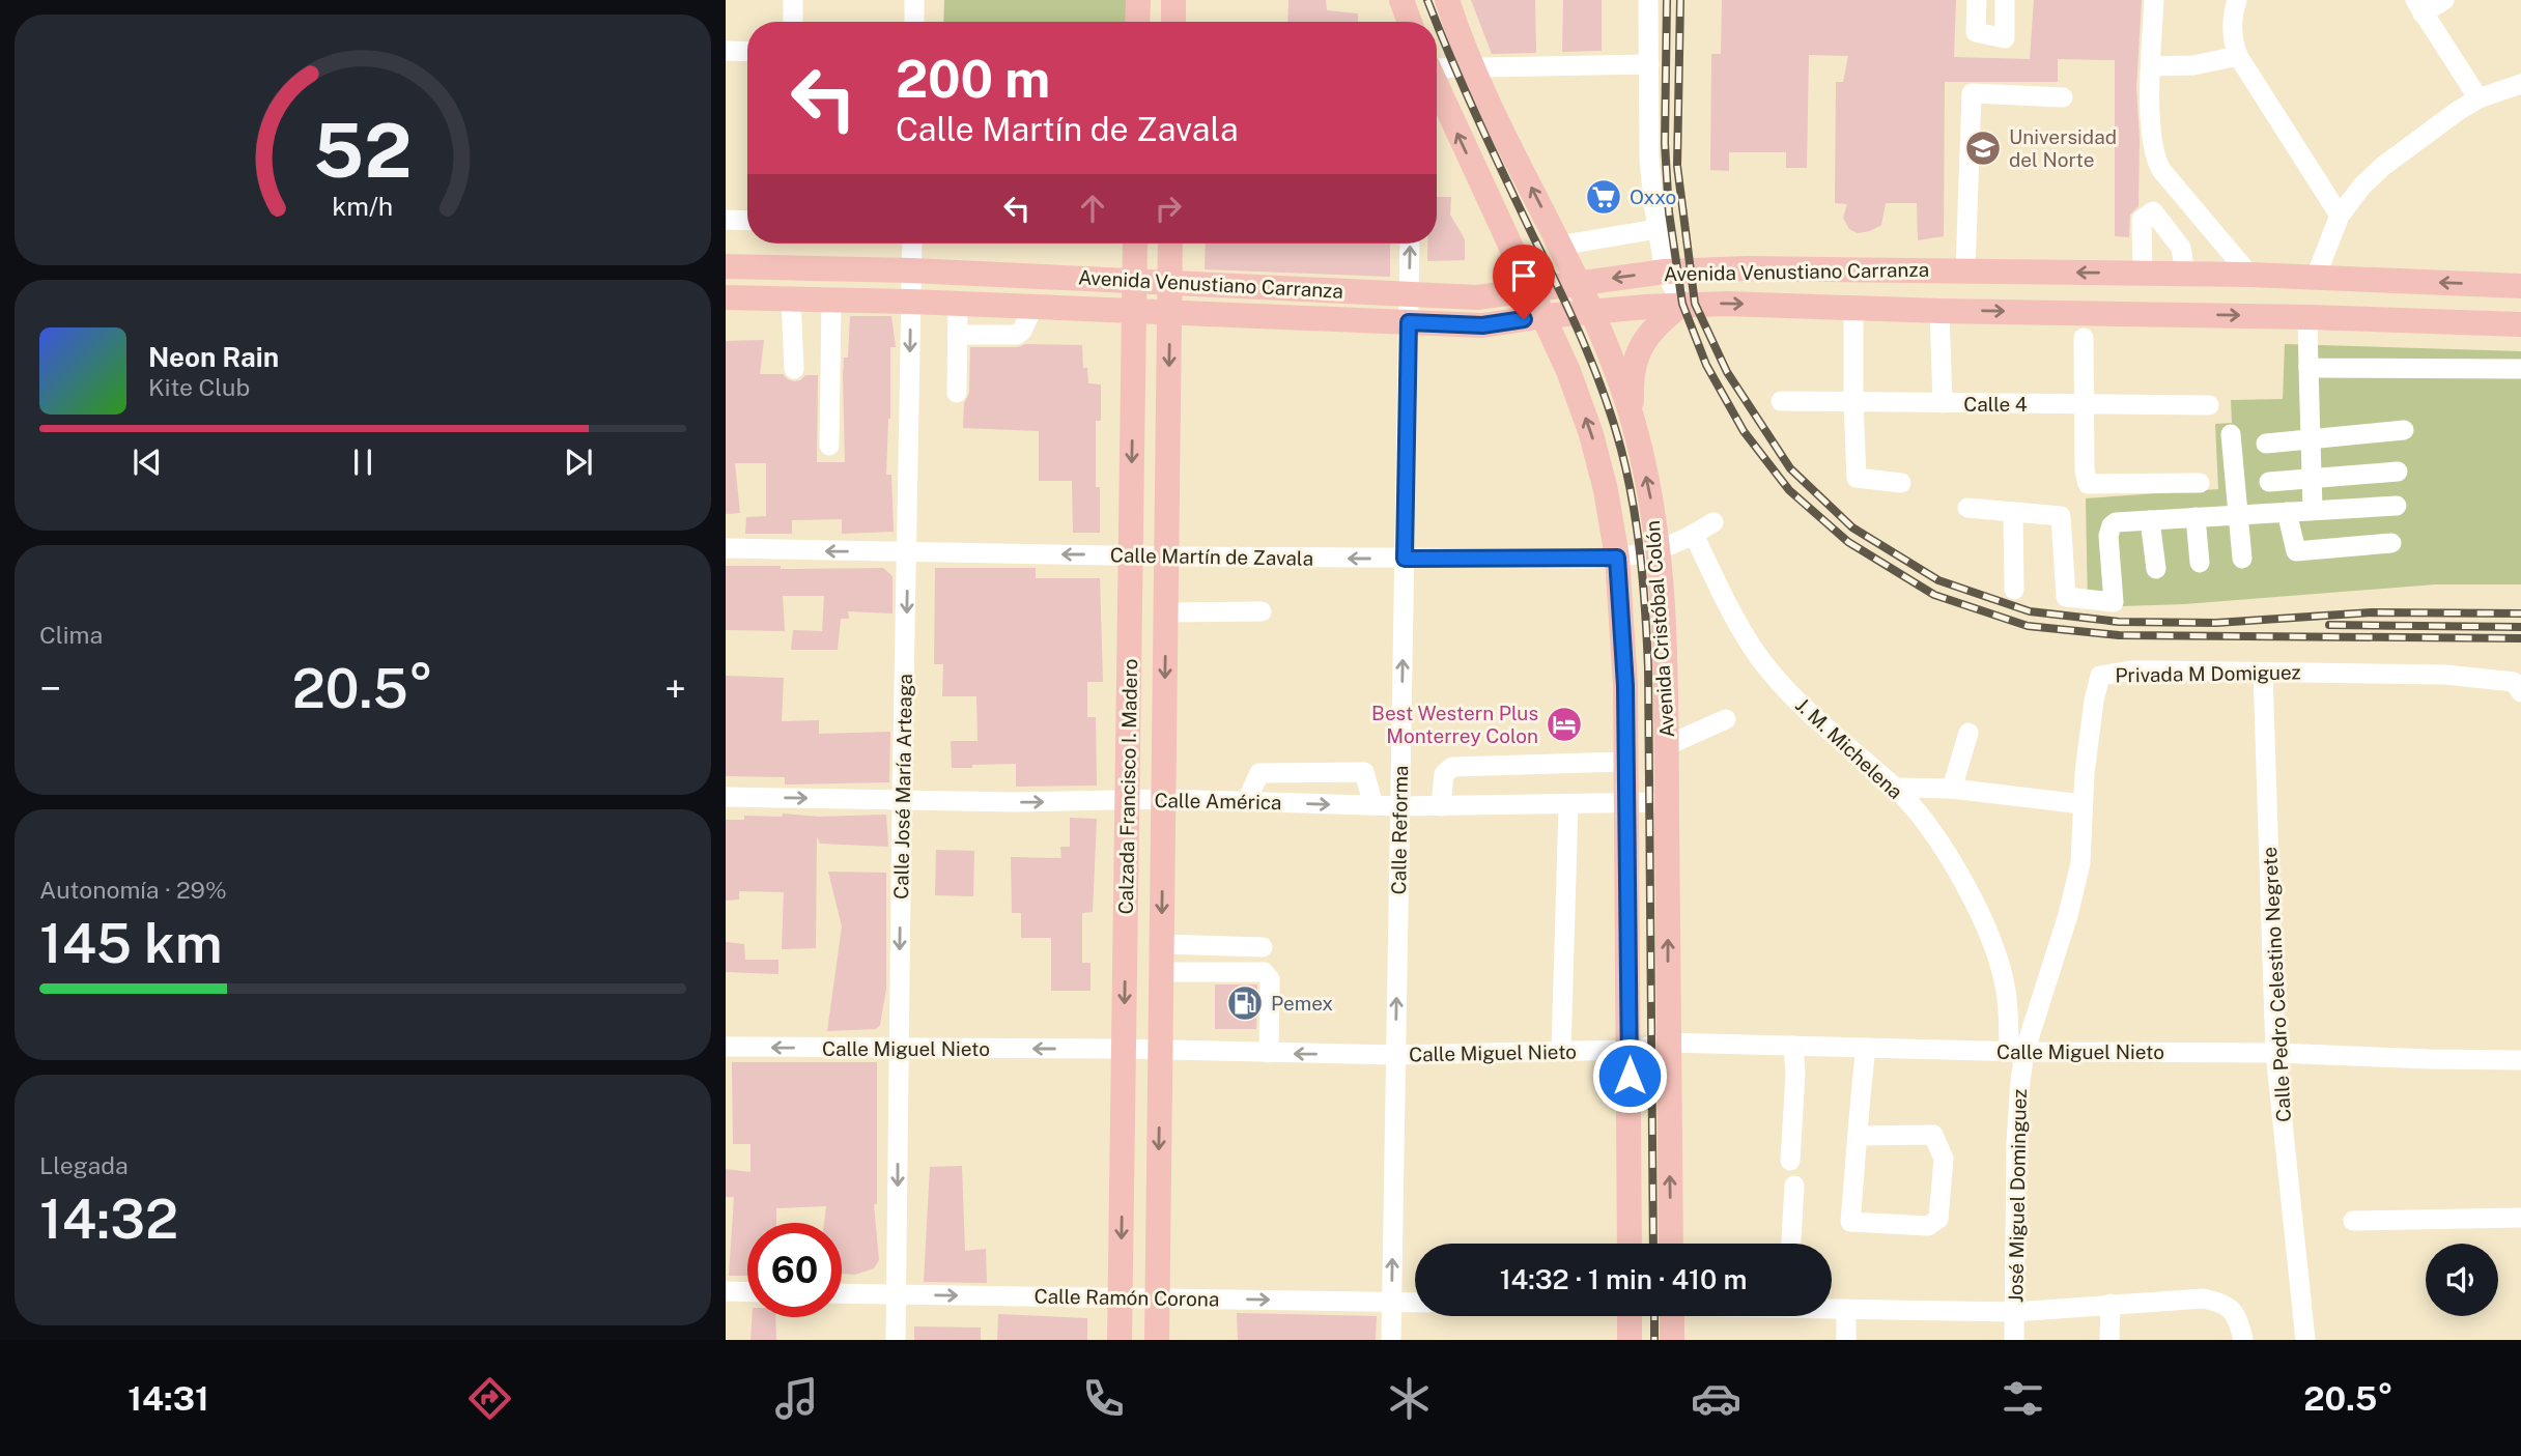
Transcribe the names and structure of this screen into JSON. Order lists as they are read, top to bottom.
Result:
{
  "streets": {
    "main road": ["Avenida Venustiano Carranza", "Avenida Cristóbal Colón", "Calzada Francisco I. Madero"],
    "street": [
      "Calle 4",
      "Calle Martín de Zavala",
      "Privada M Domiguez",
      "J. M. Michelena",
      "Calle José María Arteaga",
      "Calle América",
      "Calle Reforma",
      "Calle Pedro Celestino Negrete",
      "Calle Miguel Nieto",
      "José Miguel Dominguez",
      "Calle Ramón Corona"
    ]
  },
  "crossings": [
    ["Avenida Venustiano Carranza", "Avenida Cristóbal Colón"],
    ["Avenida Venustiano Carranza", "Calle José María Arteaga"],
    ["Avenida Venustiano Carranza", "Calzada Francisco I. Madero"],
    ["Avenida Venustiano Carranza", "Calle Reforma"],
    ["Calle Martín de Zavala", "Avenida Cristóbal Colón"],
    ["Calle Martín de Zavala", "J. M. Michelena"],
    ["Calle Martín de Zavala", "Calle José María Arteaga"],
    ["Calle Martín de Zavala", "Calzada Francisco I. Madero"],
    ["Calle Martín de Zavala", "Calle Reforma"],
    ["Avenida Cristóbal Colón", "Calle América"],
    ["Avenida Cristóbal Colón", "Calle Miguel Nieto"],
    ["Privada M Domiguez", "J. M. Michelena"],
    ["Privada M Domiguez", "Calle Pedro Celestino Negrete"],
    ["Privada M Domiguez", "Calle Miguel Nieto"],
    ["Privada M Domiguez", "José Miguel Dominguez"],
    ["J. M. Michelena", "Calle Miguel Nieto"],
    ["J. M. Michelena", "José Miguel Dominguez"],
    ["Calle José María Arteaga", "Calle América"],
    ["Calle José María Arteaga", "Calle Miguel Nieto"],
    ["Calle José María Arteaga", "Calle Ramón Corona"],
    ["Calzada Francisco I. Madero", "Calle América"],
    ["Calzada Francisco I. Madero", "Calle Miguel Nieto"],
    ["Calzada Francisco I. Madero", "Calle Ramón Corona"],
    ["Calle América", "Calle Reforma"],
    ["Calle Reforma", "Calle Miguel Nieto"],
    ["Calle Reforma", "Calle Ramón Corona"],
    ["Calle Pedro Celestino Negrete", "Calle Miguel Nieto"],
    ["Calle Miguel Nieto", "José Miguel Dominguez"]
  ],
  "one_way": [
    "Calle Martín de Zavala",
    "Calzada Francisco I. Madero",
    "Calle América",
    "Calle Ramón Corona"
  ],
  "places": {
    "school or university": ["Universidad del Norte"],
    "supermarket": ["Oxxo"],
    "hotel": ["Best Western Plus Monterrey Colon"],
    "fuel station": ["Pemex"]
  },
  "page": {
    "turn": ["200 m", "Calle Martín de Zavala"],
    "song": ["Neon Rain", "Kite Club"],
    "tile": [
      "Clima",
      ["Autonomía · 29%", "145 km"],
      ["Llegada", "14:32"]
    ],
    "heat": ["−", "20.5°", "+"],
    "limit": "60",
    "trip": "14:32 · 1 min · 410 m",
    "tabs": ["14:31", "20.5°"],
    "gauge": ["52", "km/h"]
  }
}
